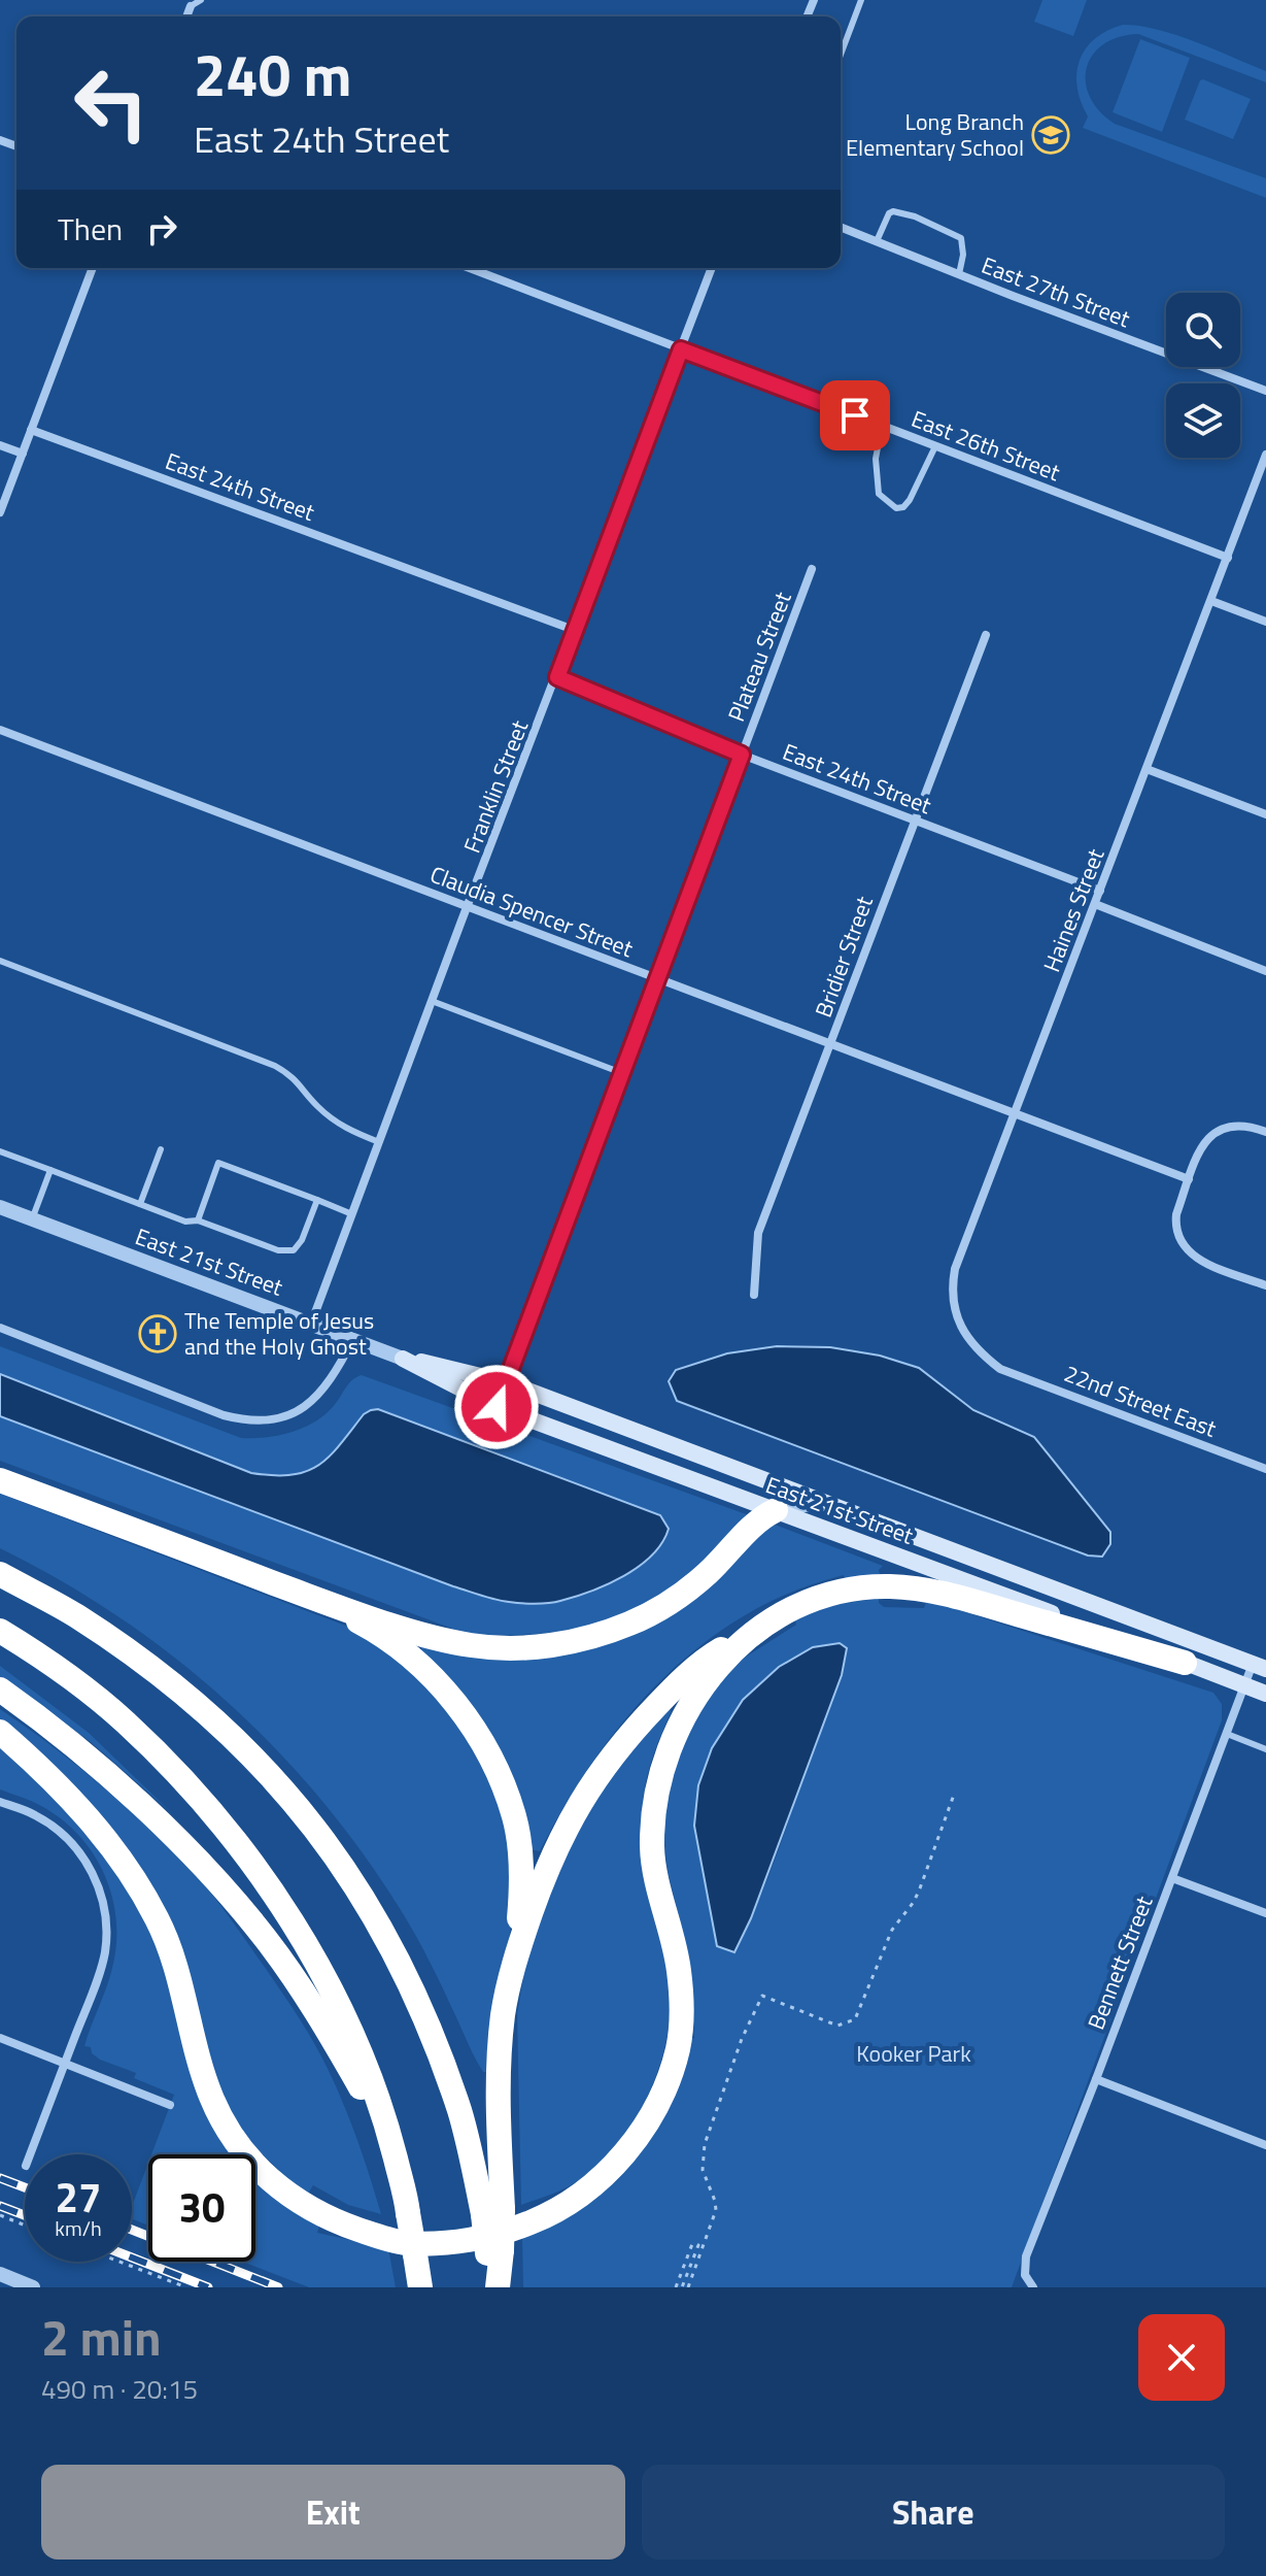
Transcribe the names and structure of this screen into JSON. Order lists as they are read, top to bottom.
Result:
{
  "streets": {
    "main road": ["East 21st Street"],
    "street": [
      "East 27th Street",
      "East 26th Street",
      "East 24th Street",
      "Plateau Street",
      "Franklin Street",
      "Haines Street",
      "Claudia Spencer Street",
      "Bridier Street",
      "22nd Street East",
      "Bennett Street"
    ]
  },
  "crossings": [
    ["East 26th Street", "Franklin Street"],
    ["East 26th Street", "Haines Street"],
    ["East 24th Street", "Plateau Street"],
    ["East 24th Street", "Franklin Street"],
    ["East 24th Street", "Haines Street"],
    ["East 24th Street", "Bridier Street"],
    ["Plateau Street", "Claudia Spencer Street"],
    ["Plateau Street", "East 21st Street"],
    ["Franklin Street", "Claudia Spencer Street"],
    ["Franklin Street", "East 21st Street"],
    ["Haines Street", "Claudia Spencer Street"],
    ["Haines Street", "22nd Street East"],
    ["Claudia Spencer Street", "Bridier Street"],
    ["East 21st Street", "Bennett Street"]
  ],
  "parks": ["Kooker Park"],
  "places": {
    "school or university": ["Long Branch Elementary School"],
    "church": ["The Temple of Jesus and the Holy Ghost"]
  },
  "page": {
    "turn": ["240 m", "East 24th Street"],
    "then": "Then",
    "speed": "27 km/h",
    "limit": "30",
    "heading": ["2 min", "490 m · 20:15"],
    "buttons": ["Exit", "Share"]
  }
}
